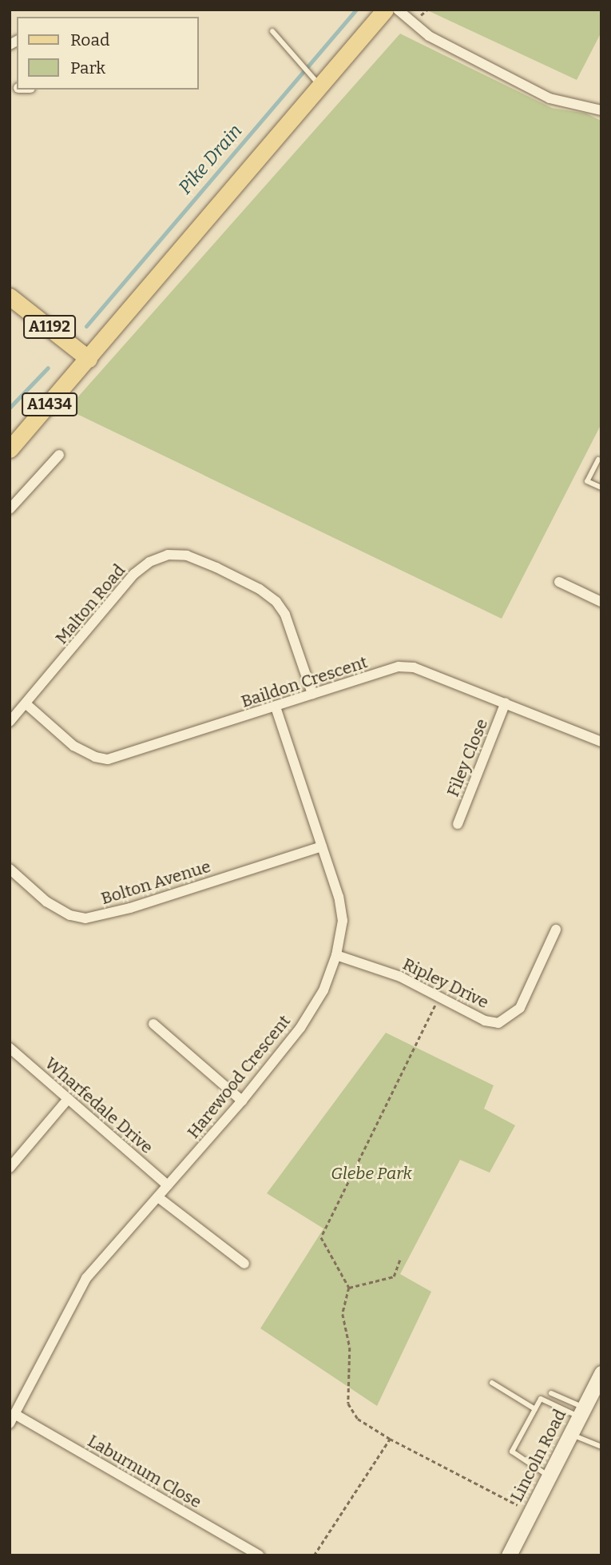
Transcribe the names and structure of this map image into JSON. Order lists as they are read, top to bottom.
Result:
{
  "streets": {
    "main road": ["A1192", "A1434"],
    "street": [
      "Malton Road",
      "Baildon Crescent",
      "Filey Close",
      "Bolton Avenue",
      "Ripley Drive",
      "Harewood Crescent",
      "Wharfedale Drive",
      "Lincoln Road",
      "Laburnum Close"
    ]
  },
  "crossings": [
    ["A1192", "A1434"],
    ["Malton Road", "Baildon Crescent"],
    ["Baildon Crescent", "Filey Close"],
    ["Baildon Crescent", "Harewood Crescent"],
    ["Bolton Avenue", "Harewood Crescent"],
    ["Ripley Drive", "Harewood Crescent"],
    ["Harewood Crescent", "Wharfedale Drive"],
    ["Harewood Crescent", "Laburnum Close"]
  ],
  "water": ["Pike Drain"],
  "parks": ["Glebe Park"],
  "legend": ["Road", "Park"]
}
